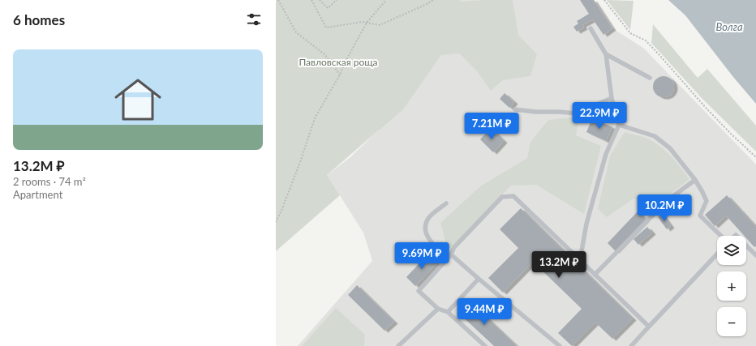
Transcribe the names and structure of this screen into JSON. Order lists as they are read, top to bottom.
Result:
{
  "water": ["Волга"],
  "parks": ["Павловская роща"],
  "page": {
    "heading": "6 homes",
    "list": [
      {
        "name": "13.2M ₽",
        "note": "2 rooms · 74 m² · Apartment"
      }
    ],
    "price": [
      "22.9M ₽",
      "7.21M ₽",
      "10.2M ₽",
      "9.69M ₽",
      "13.2M ₽",
      "9.44M ₽"
    ],
    "map_buttons": ["+", "−"]
  }
}
